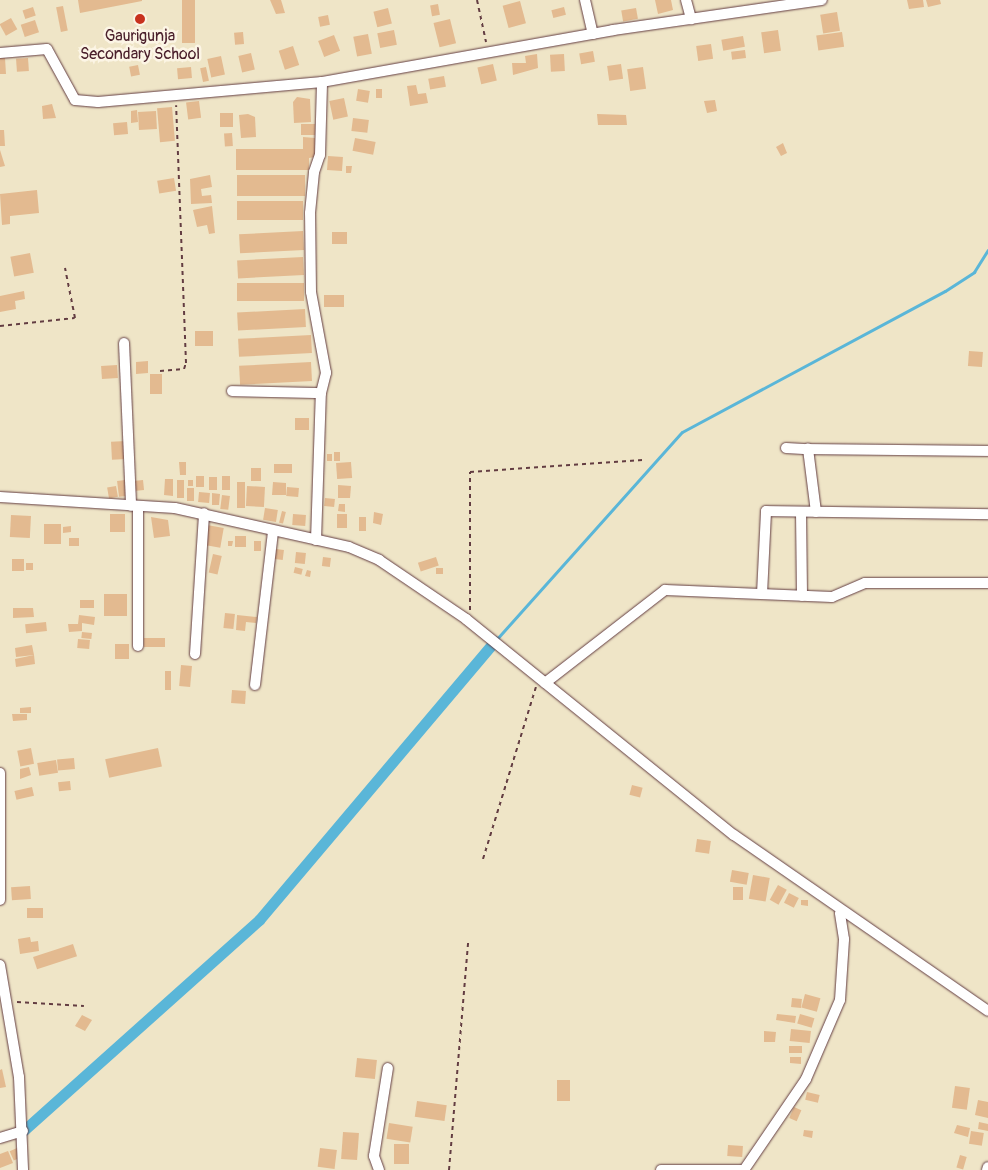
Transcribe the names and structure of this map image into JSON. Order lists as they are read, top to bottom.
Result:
{
  "places": ["Gaurigunja Secondary School"]
}
